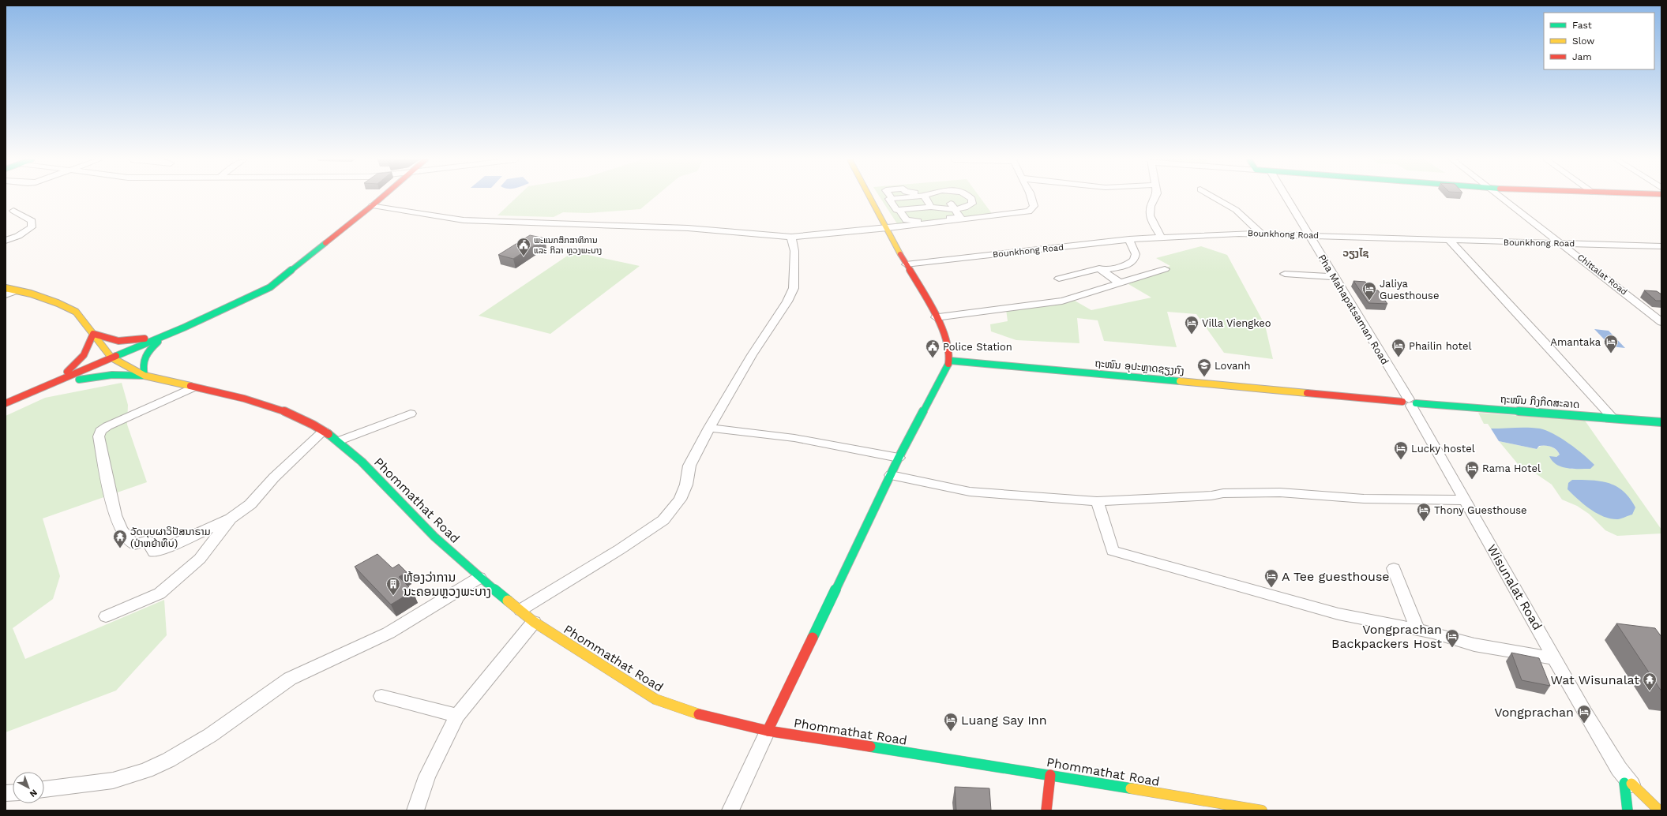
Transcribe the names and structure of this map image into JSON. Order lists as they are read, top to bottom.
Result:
{
  "streets": {
    "street": [
      "Bounkhong Road",
      "Chittalat Road",
      "Pha Mahapatsaman Road",
      "ຖະໜົນ ອຸປະຫຼາດຊຽງກົງ",
      "ຖະໜົນ ກິງກິດສະລາດ",
      "Phommathat Road",
      "Wisunalat Road"
    ]
  },
  "crossings": [
    ["Bounkhong Road", "Chittalat Road"],
    ["Bounkhong Road", "Pha Mahapatsaman Road"],
    ["Pha Mahapatsaman Road", "ຖະໜົນ ອຸປະຫຼາດຊຽງກົງ"],
    ["Pha Mahapatsaman Road", "ຖະໜົນ ກິງກິດສະລາດ"],
    ["Pha Mahapatsaman Road", "Wisunalat Road"],
    ["ຖະໜົນ ອຸປະຫຼາດຊຽງກົງ", "ຖະໜົນ ກິງກິດສະລາດ"],
    ["ຖະໜົນ ອຸປະຫຼາດຊຽງກົງ", "Wisunalat Road"],
    ["ຖະໜົນ ກິງກິດສະລາດ", "Wisunalat Road"]
  ],
  "districts": ["ວຽງໄຊ"],
  "places": {
    "public building": ["ພະແນກສຶກສາທິການ ແລະ ກິລາ ຫຼວງພະບາງ", "Police Station"],
    "hotel": [
      "Jaliya Guesthouse",
      "Villa Viengkeo",
      "Amantaka",
      "Phailin hotel",
      "Lucky hostel",
      "Rama Hotel",
      "Thony Guesthouse",
      "A Tee guesthouse",
      "Vongprachan Backpackers Host",
      "Vongprachan",
      "Luang Say Inn"
    ],
    "school or university": ["Lovanh"],
    "temple": ["ວັດບຸບຜາວິປັສນາຣາມ (ປ່າຫຍ້າທຶບ)", "Wat Wisunalat"],
    "building": ["ຫ້ອງວ່າການ ນະຄອນຫຼວງພະບາງ"]
  },
  "legend": ["Fast", "Slow", "Jam"],
  "north": "bottom right"
}
